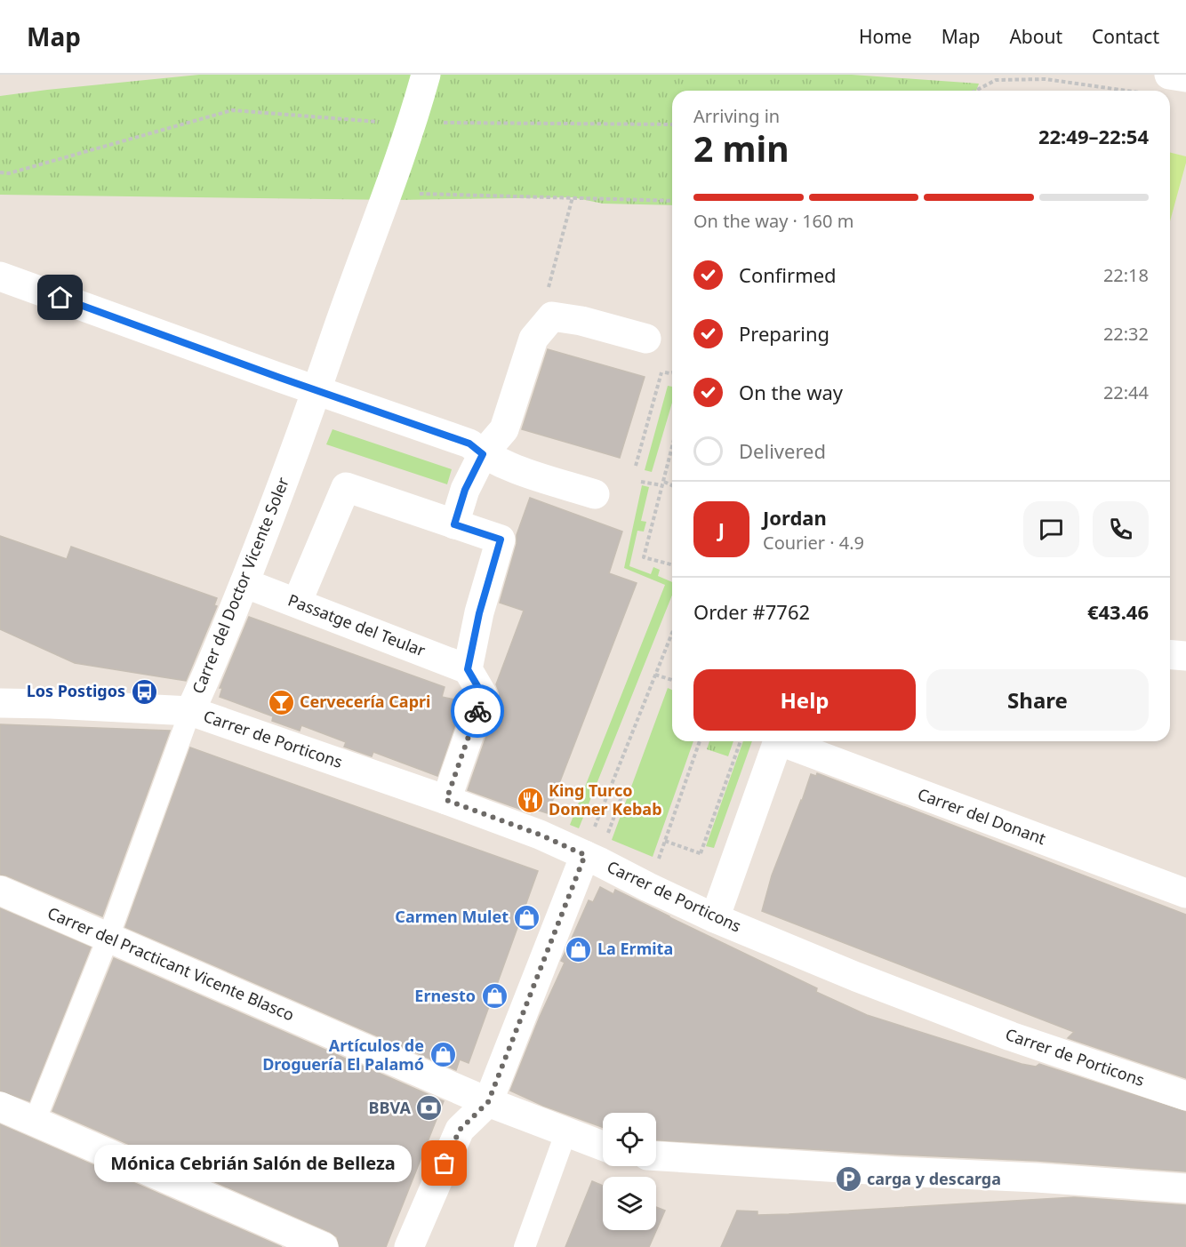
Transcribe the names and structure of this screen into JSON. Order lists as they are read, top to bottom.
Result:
{
  "streets": {
    "street": [
      "Carrer del Doctor Vicente Soler",
      "Passatge del Teular",
      "Carrer de Porticons",
      "Carrer del Donant",
      "Carrer del Practicant Vicente Blasco"
    ]
  },
  "crossings": [
    ["Carrer del Doctor Vicente Soler", "Passatge del Teular"],
    ["Carrer del Doctor Vicente Soler", "Carrer de Porticons"],
    ["Carrer del Doctor Vicente Soler", "Carrer del Practicant Vicente Blasco"]
  ],
  "places": {
    "bus stop": ["Los Postigos"],
    "bar": ["Cervecería Capri"],
    "restaurant": ["King Turco Donner Kebab"],
    "shop": [
      "Carmen Mulet",
      "La Ermita",
      "Ernesto",
      "Artículos de Droguería El Palamó"
    ],
    "bank": ["BBVA"],
    "other": ["Mónica Cebrián Salón de Belleza"],
    "parking": ["carga y descarga"]
  },
  "page": {
    "header": "Map",
    "nav": [
      "Home",
      "Map",
      "About",
      "Contact"
    ],
    "heading": ["2 min", "Arriving in", "22:49–22:54"],
    "panel": [
      "Jordan",
      "Courier · 4.9",
      "Order #7762",
      "€43.46"
    ],
    "bar": "On the way · 160 m",
    "list": [
      ["Confirmed", "22:18"],
      ["Preparing", "22:32"],
      ["On the way", "22:44"],
      "Delivered"
    ],
    "round": "J",
    "buttons": ["Help", "Share"],
    "bubble": "Mónica Cebrián Salón de Belleza"
  }
}
